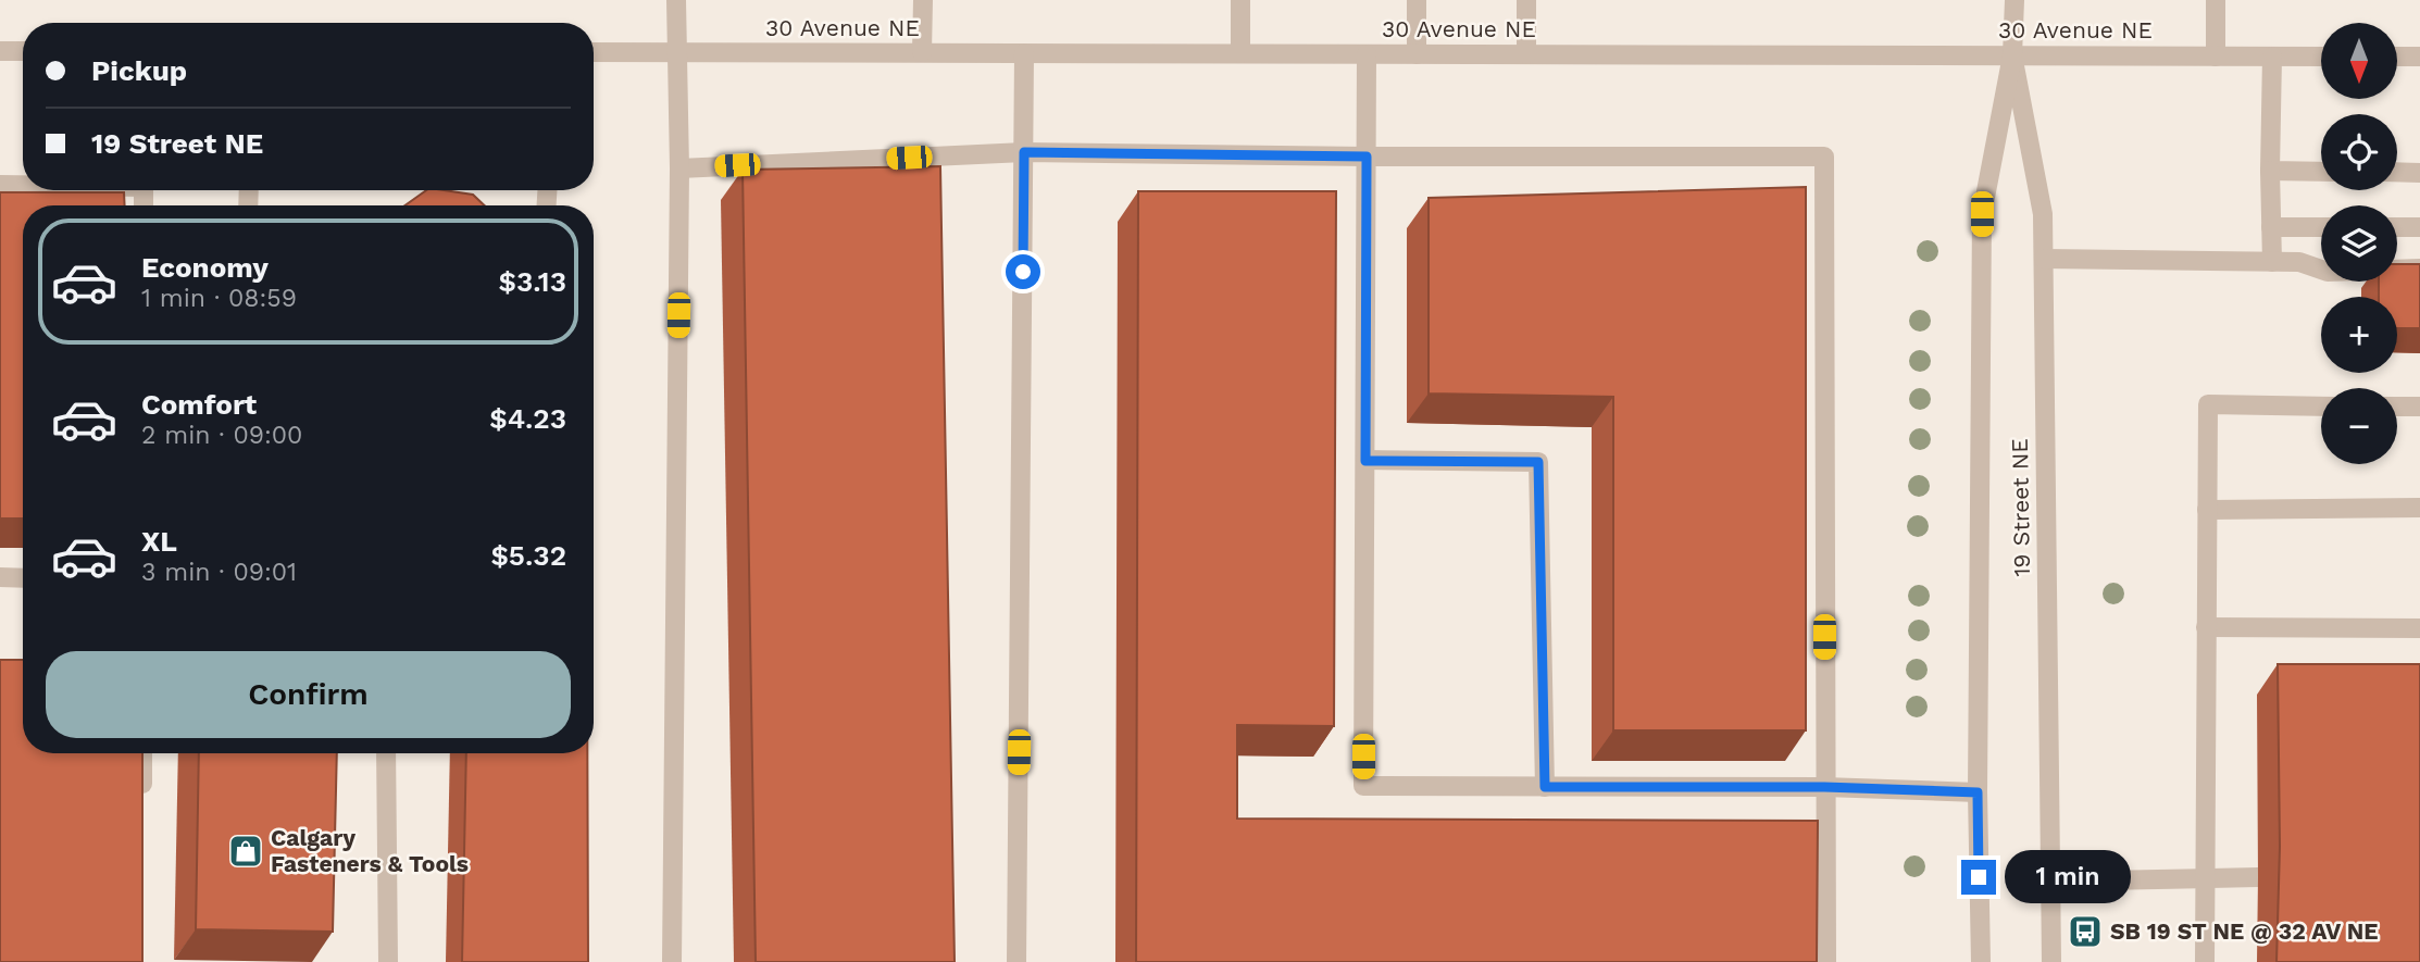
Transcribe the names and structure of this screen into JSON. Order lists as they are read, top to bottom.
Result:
{
  "streets": {
    "street": ["30 Avenue NE", "19 Street NE"]
  },
  "crossings": [
    ["30 Avenue NE", "19 Street NE"]
  ],
  "places": {
    "shop": ["Calgary Fasteners & Tools"],
    "bus stop": ["SB 19 ST NE @ 32 AV NE"]
  },
  "north": "bottom",
  "page": {
    "map_buttons": ["+", "−"],
    "banner": ["Pickup", "19 Street NE"],
    "list": [
      {
        "name": "Economy",
        "note": "1 min · 08:59",
        "value": "$3.13"
      },
      {
        "name": "Comfort",
        "note": "2 min · 09:00",
        "value": "$4.23"
      },
      {
        "name": "XL",
        "note": "3 min · 09:01",
        "value": "$5.32"
      }
    ],
    "buttons": "Confirm",
    "bubble": "1 min"
  }
}
